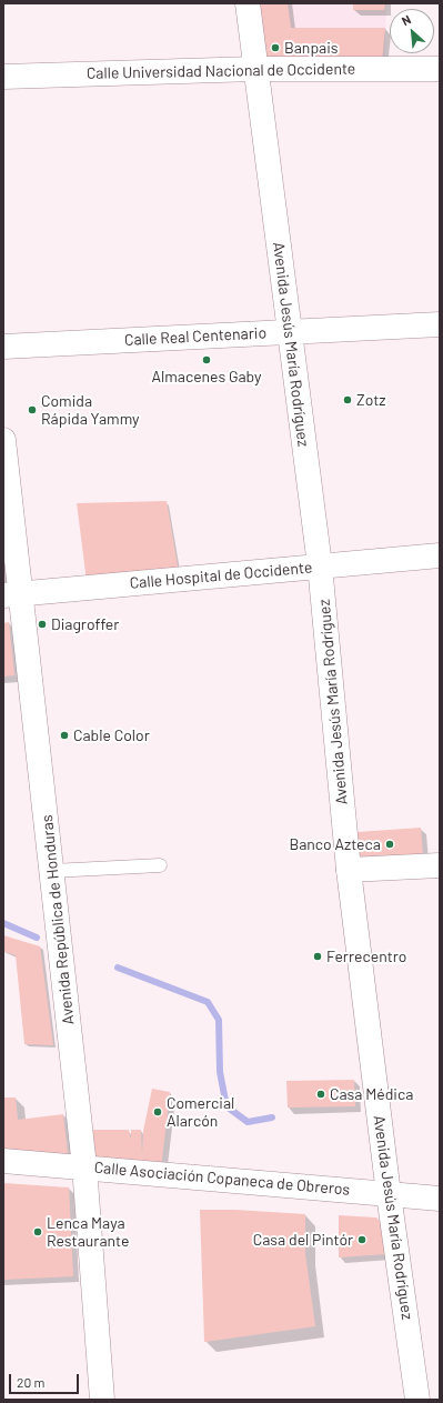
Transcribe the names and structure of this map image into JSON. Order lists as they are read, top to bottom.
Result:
{
  "streets": {
    "street": [
      "Calle Universidad Nacional de Occidente",
      "Calle Real Centenario",
      "Avenida Jesús María Rodríguez",
      "Calle Hospital de Occidente",
      "Avenida República de Honduras",
      "Calle Asociación Copaneca de Obreros"
    ]
  },
  "crossings": [
    ["Calle Universidad Nacional de Occidente", "Avenida Jesús María Rodríguez"],
    ["Calle Real Centenario", "Avenida Jesús María Rodríguez"],
    ["Avenida Jesús María Rodríguez", "Calle Hospital de Occidente"],
    ["Avenida Jesús María Rodríguez", "Calle Asociación Copaneca de Obreros"],
    ["Calle Hospital de Occidente", "Avenida República de Honduras"],
    ["Avenida República de Honduras", "Calle Asociación Copaneca de Obreros"]
  ],
  "places": [
    "Banpais",
    "Almacenes Gaby",
    "Zotz",
    "Comida Rápida Yammy",
    "Diagroffer",
    "Cable Color",
    "Banco Azteca",
    "Ferrecentro",
    "Casa Médica",
    "Comercial Alarcón",
    "Lenca Maya Restaurante",
    "Casa del Pintór"
  ],
  "scale_bar": "20 m",
  "north": "top left"
}
